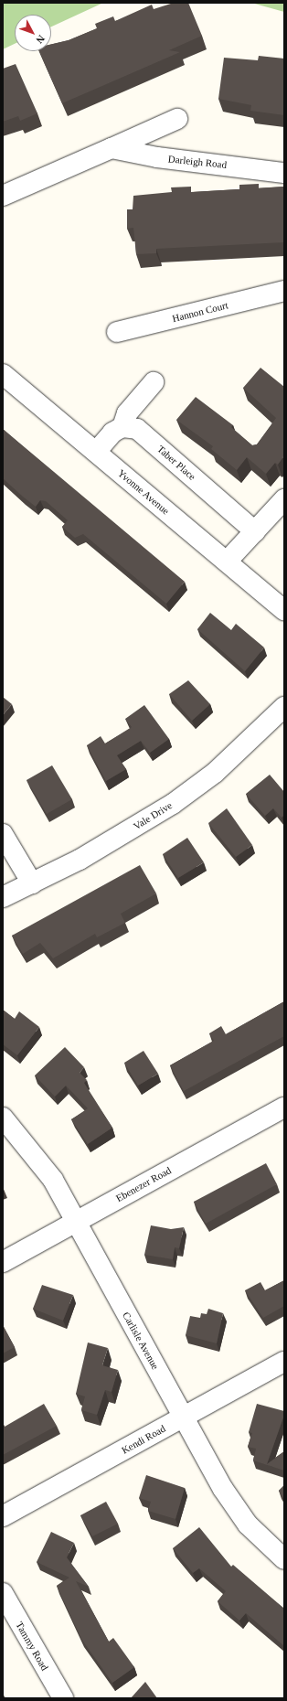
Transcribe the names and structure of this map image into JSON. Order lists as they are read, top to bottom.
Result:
{
  "streets": {
    "street": [
      "Darleigh Road",
      "Hannon Court",
      "Taber Place",
      "Yvonne Avenue",
      "Vale Drive",
      "Ebenezer Road",
      "Carlisle Avenue",
      "Kendi Road",
      "Tammy Road"
    ]
  },
  "crossings": [
    ["Ebenezer Road", "Carlisle Avenue"],
    ["Carlisle Avenue", "Kendi Road"]
  ],
  "north": "bottom right"
}
